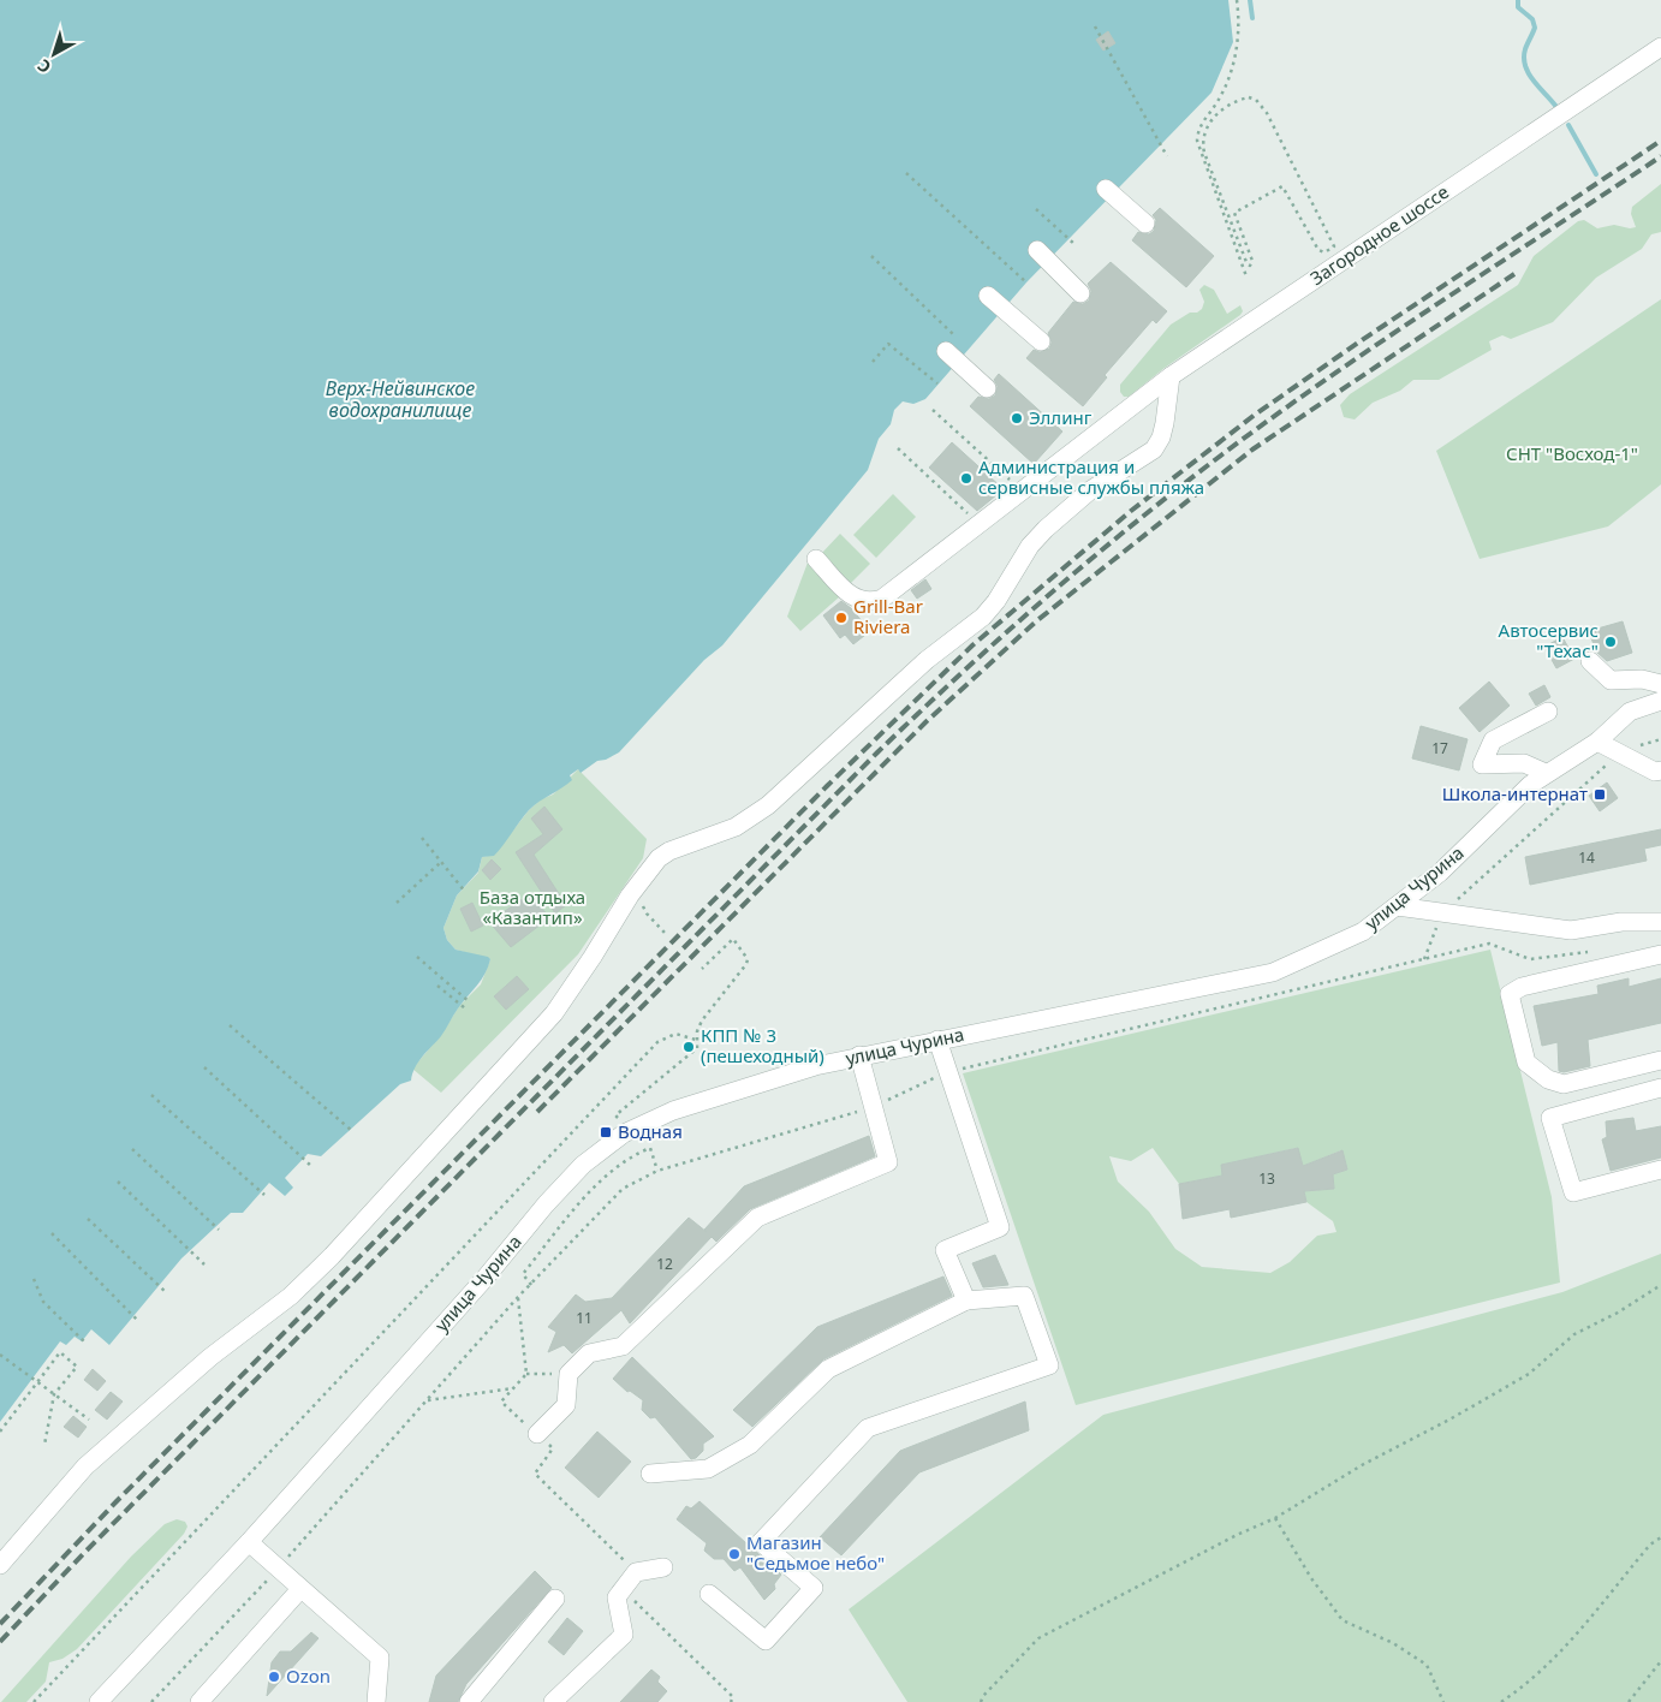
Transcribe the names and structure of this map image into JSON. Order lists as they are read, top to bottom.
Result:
{
  "streets": {
    "street": ["Загородное шоссе", "улица Чурина"]
  },
  "water": ["Верх-Нейвинское водохранилище"],
  "parks": ["СНТ \"Восход-1\"", "База отдыха «Казантип»"],
  "places": {
    "other": [
      "Эллинг",
      "Администрация и сервисные службы пляжа",
      "Grill-Bar Riviera",
      "Автосервис \"Техас\"",
      "КПП № 3 (пешеходный)",
      "Магазин \"Седьмое небо\"",
      "Ozon"
    ],
    "transit": ["Школа-интернат", "Водная"]
  },
  "house_numbers": [
    "17",
    "14",
    "13",
    "12",
    "11"
  ],
  "north": "bottom left"
}
